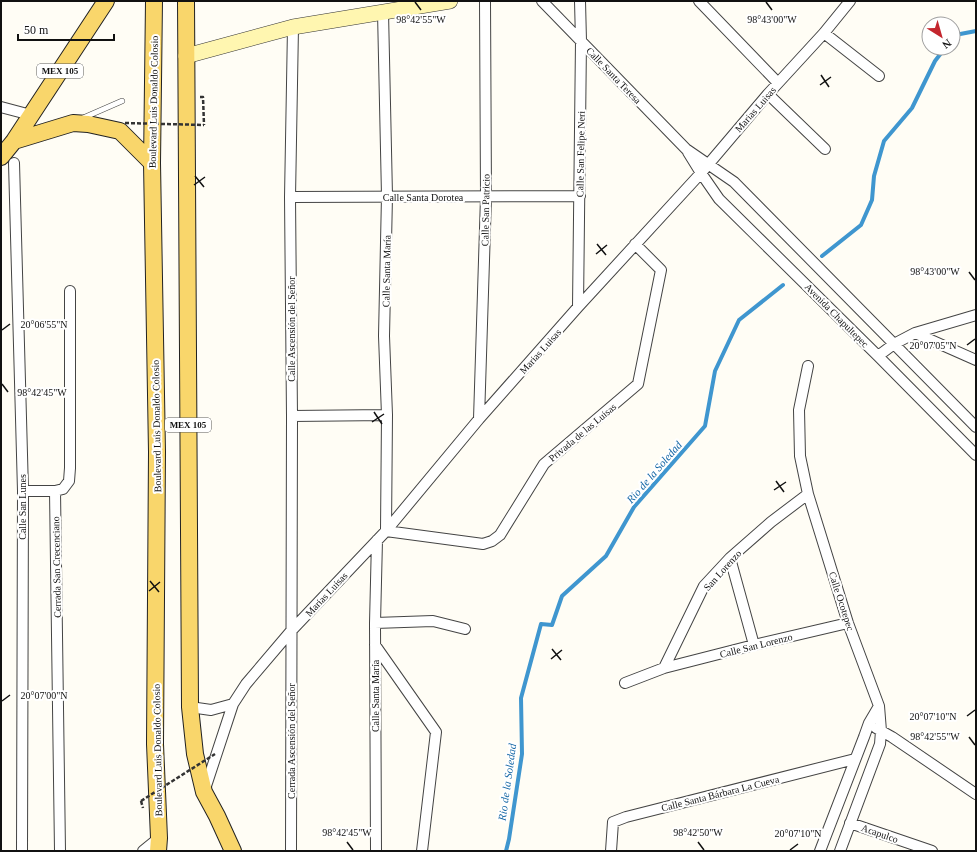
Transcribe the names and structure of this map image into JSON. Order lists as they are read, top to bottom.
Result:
{
  "streets": {
    "main road": ["MEX 105", "Boulevard Luis Donaldo Colosio"],
    "street": [
      "Calle Santa Teresa",
      "Marias Luisas",
      "Calle San Felipe Neri",
      "Calle Santa Dorotea",
      "Calle San Patricio",
      "Calle Santa María",
      "Avenida Chapultepec",
      "Calle Ascensión del Señor",
      "Privada de las Luisas",
      "Calle San Lunes",
      "Cerrada San Crecenciano",
      "San Lorenzo",
      "Calle Ocotepec",
      "Calle San Lorenzo",
      "Cerrada Ascensión del Señor",
      "Calle Santa Bárbara La Cueva",
      "Acapulco"
    ]
  },
  "crossings": [
    ["MEX 105", "Marias Luisas"],
    ["MEX 105", "Calle San Lunes"],
    ["Calle Santa Teresa", "Marias Luisas"],
    ["Calle Santa Teresa", "Calle San Felipe Neri"],
    ["Calle Santa Teresa", "Avenida Chapultepec"],
    ["Marias Luisas", "Calle San Felipe Neri"],
    ["Marias Luisas", "Calle San Patricio"],
    ["Marias Luisas", "Calle Santa María"],
    ["Marias Luisas", "Avenida Chapultepec"],
    ["Marias Luisas", "Calle Ascensión del Señor"],
    ["Marias Luisas", "Privada de las Luisas"],
    ["Marias Luisas", "Cerrada Ascensión del Señor"],
    ["Calle San Felipe Neri", "Calle Santa Dorotea"],
    ["Calle Santa Dorotea", "Calle San Patricio"],
    ["Calle Santa Dorotea", "Calle Santa María"],
    ["Calle Santa Dorotea", "Calle Ascensión del Señor"],
    ["Calle Santa María", "Privada de las Luisas"],
    ["Calle Ascensión del Señor", "Cerrada Ascensión del Señor"],
    ["San Lorenzo", "Calle Ocotepec"],
    ["San Lorenzo", "Calle San Lorenzo"],
    ["Calle Ocotepec", "Calle San Lorenzo"],
    ["Calle Ocotepec", "Acapulco"]
  ],
  "water": ["Rio de la Soledad"],
  "scale_bar": "50 m",
  "north": "bottom right",
  "coordinates": [
    "98°43'00\"W",
    "98°42'55\"W",
    "20°06'55\"N",
    "20°07'05\"N",
    "98°42'45\"W",
    "20°07'00\"N",
    "20°07'10\"N",
    "98°42'50\"W"
  ]
}
